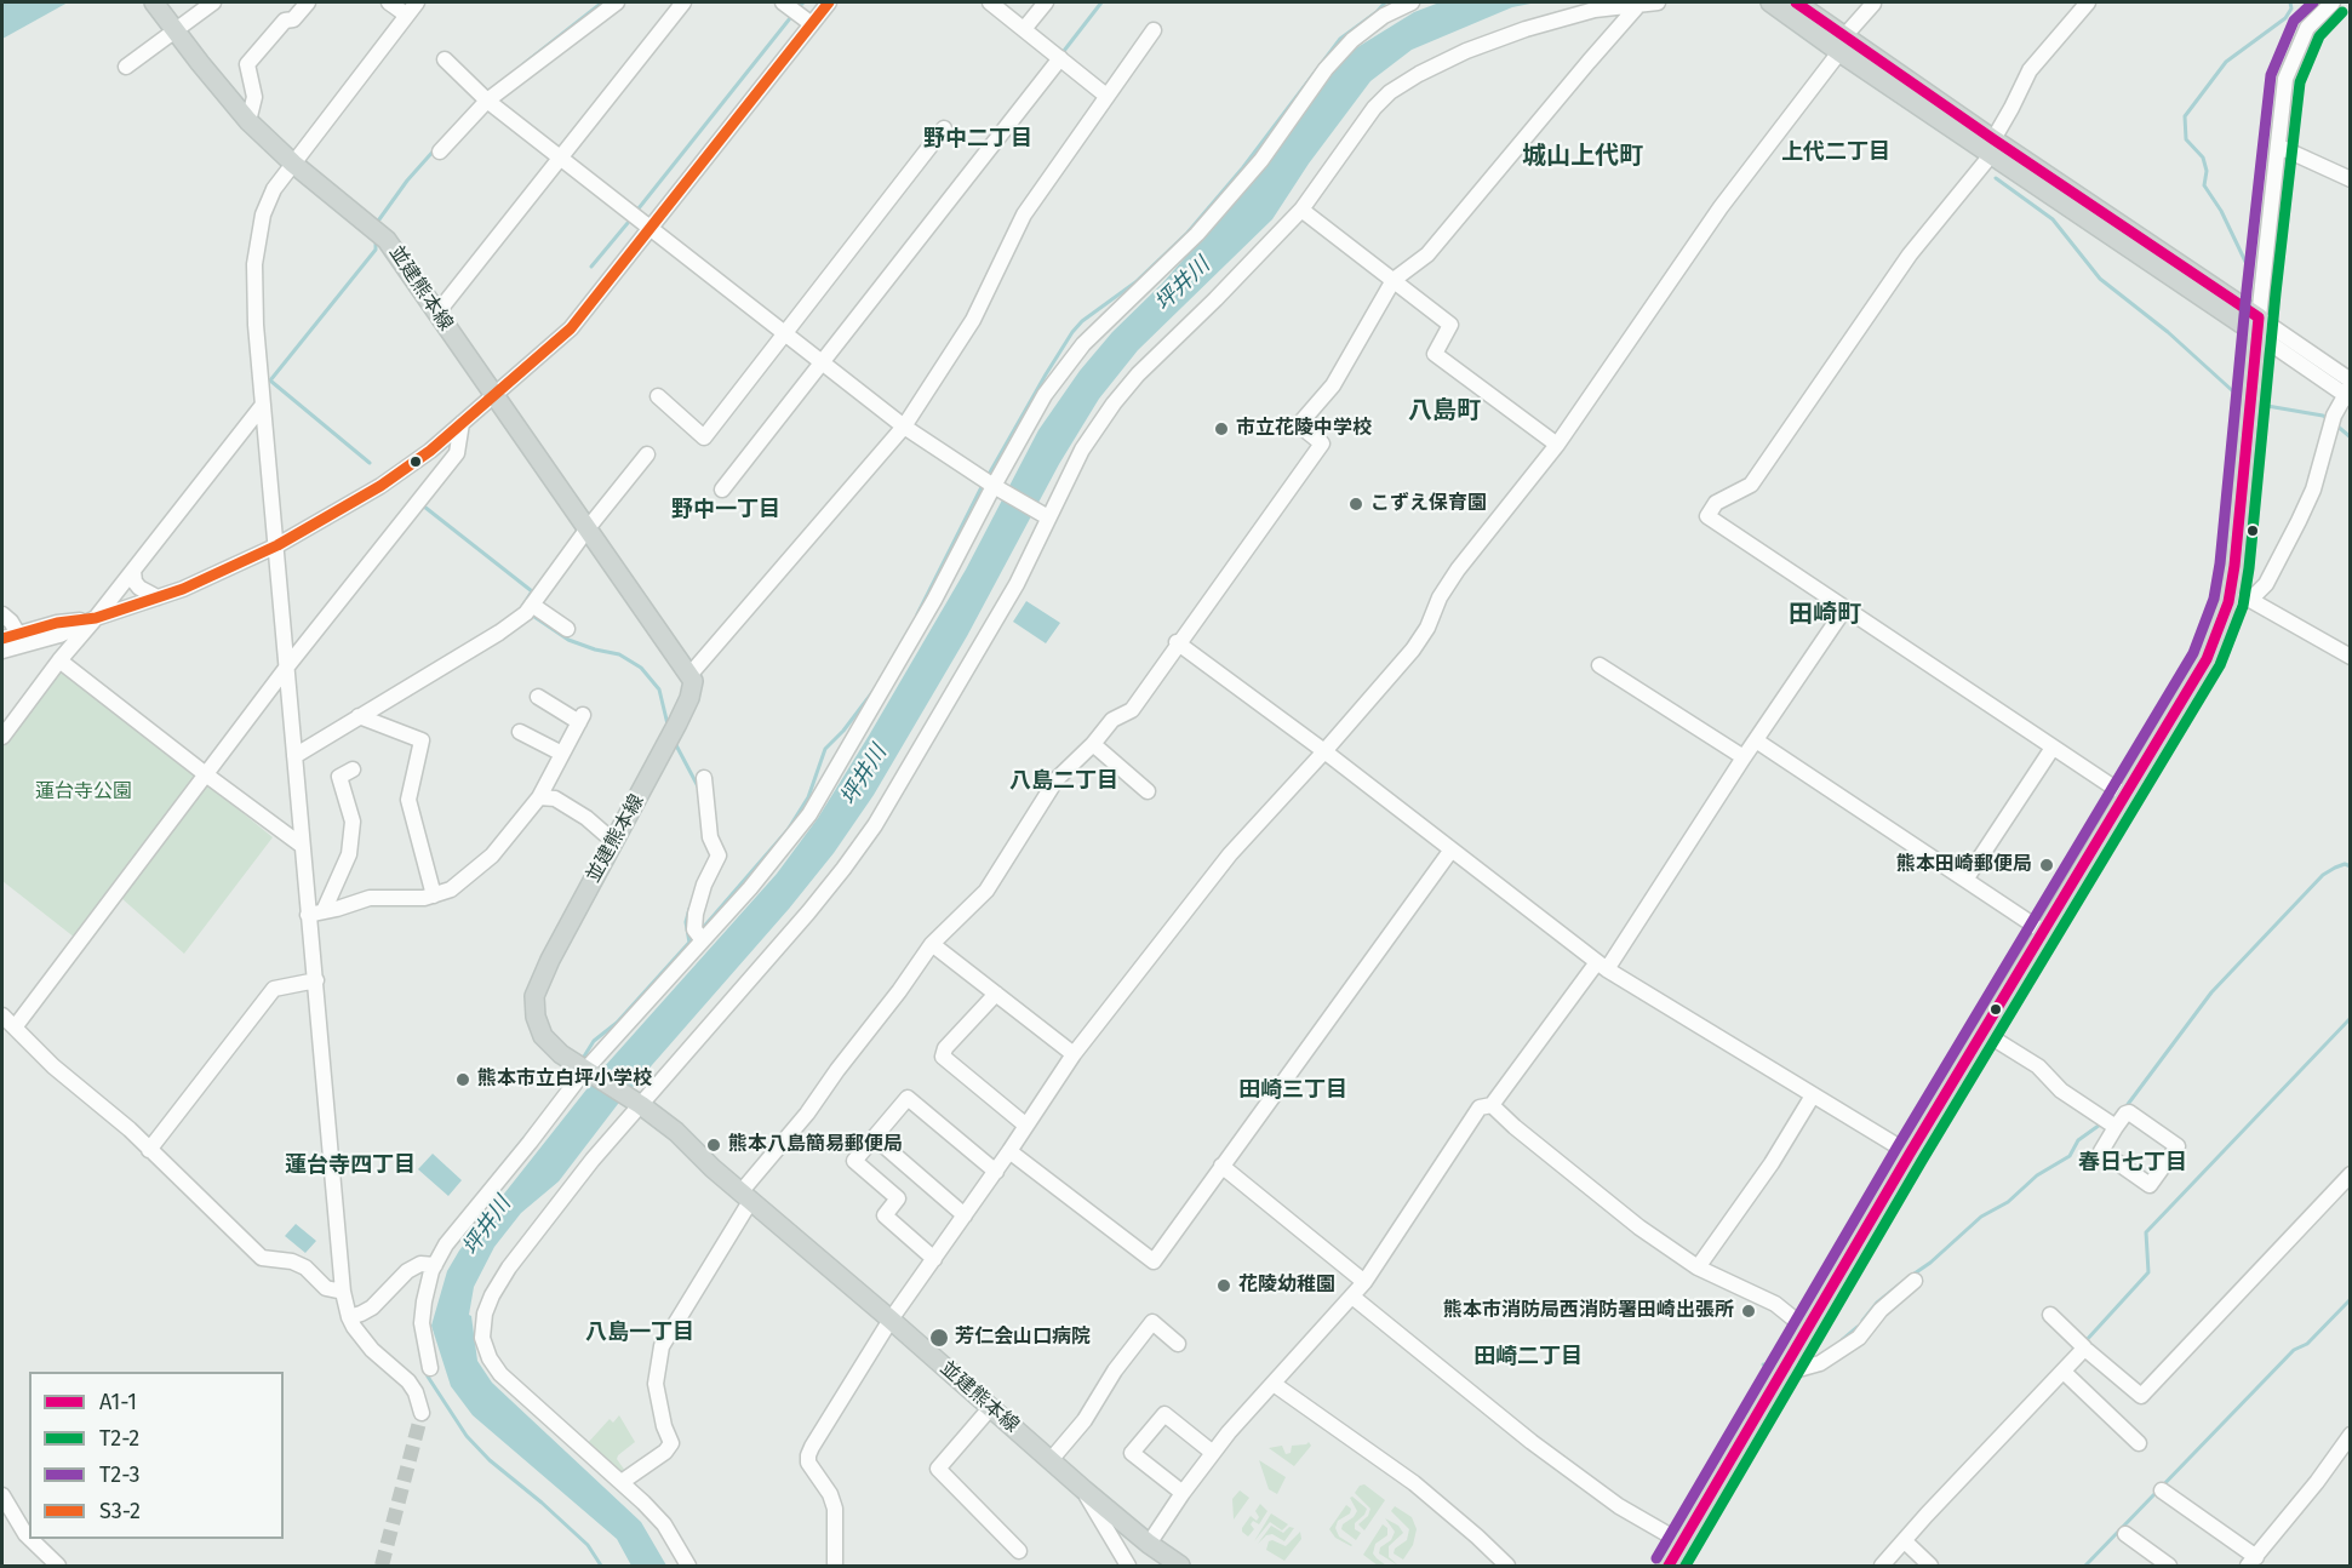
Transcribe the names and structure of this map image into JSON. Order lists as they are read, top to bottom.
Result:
{
  "streets": {
    "main road": ["並建熊本線"]
  },
  "districts": [
    "野中二丁目",
    "上代二丁目",
    "城山上代町",
    "八島町",
    "野中一丁目",
    "田崎町",
    "八島二丁目",
    "田崎三丁目",
    "春日七丁目",
    "蓮台寺四丁目",
    "八島一丁目",
    "田崎二丁目"
  ],
  "water": ["坪井川"],
  "parks": ["蓮台寺公園"],
  "places": [
    "市立花陵中学校",
    "こずえ保育園",
    "熊本田崎郵便局",
    "熊本市立白坪小学校",
    "熊本八島簡易郵便局",
    "花陵幼稚園",
    "熊本市消防局西消防署田崎出張所",
    "芳仁会山口病院"
  ],
  "lines": [
    "transit line A1-1",
    "transit line T2-3",
    "transit line S3-2",
    "transit line T2-2"
  ],
  "legend": [
    "A1-1",
    "T2-2",
    "T2-3",
    "S3-2"
  ]
}
